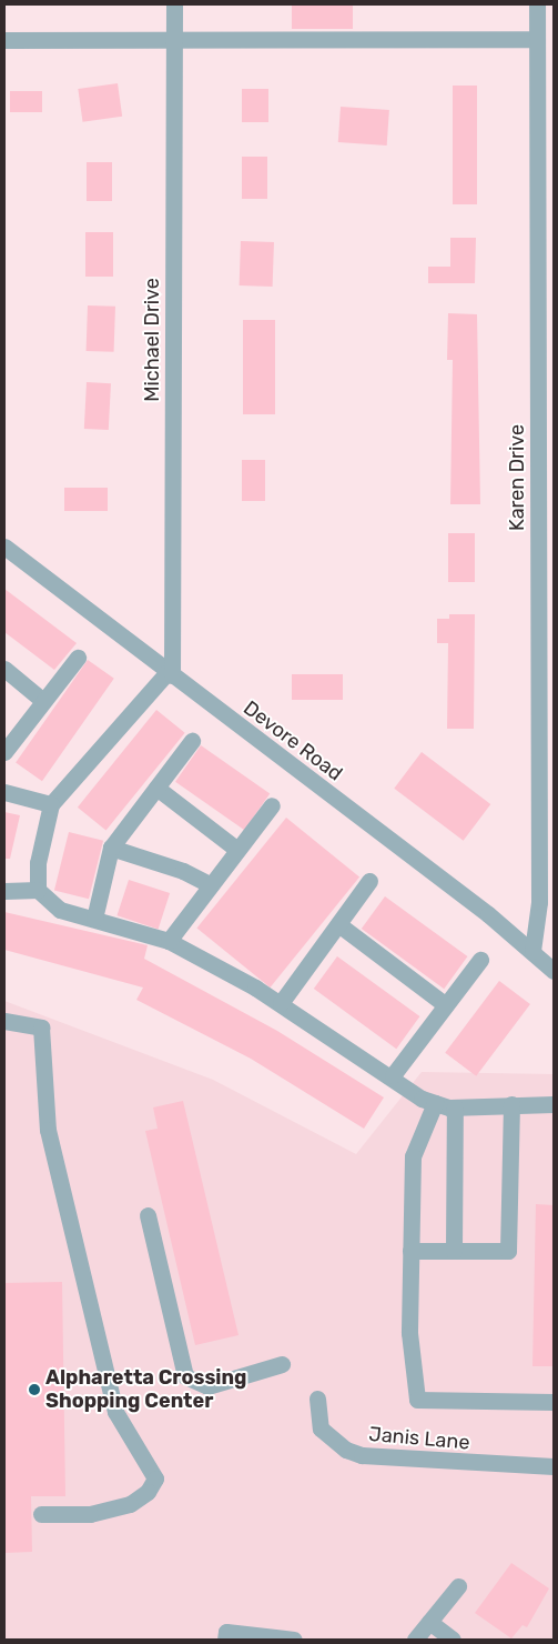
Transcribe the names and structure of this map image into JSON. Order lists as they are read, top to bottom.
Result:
{
  "streets": {
    "street": [
      "Michael Drive",
      "Karen Drive",
      "Devore Road",
      "Janis Lane"
    ]
  },
  "crossings": [
    ["Michael Drive", "Devore Road"],
    ["Karen Drive", "Devore Road"]
  ],
  "places": ["Alpharetta Crossing Shopping Center"]
}
